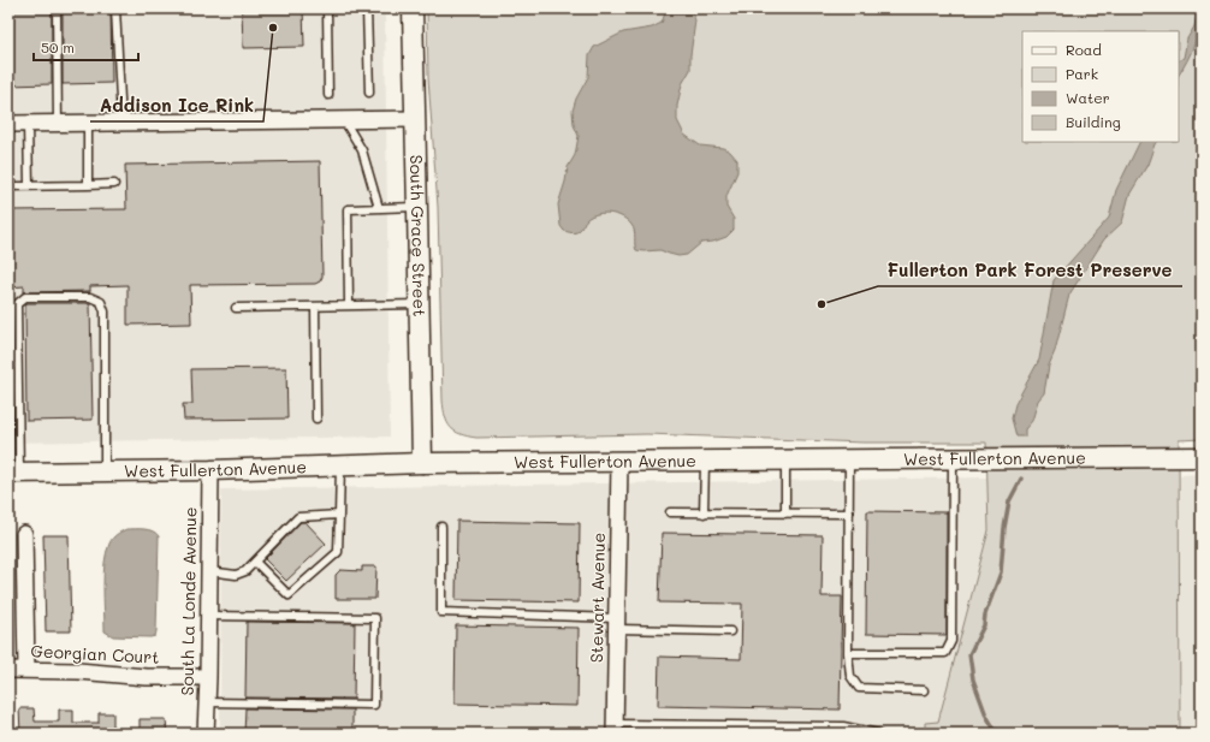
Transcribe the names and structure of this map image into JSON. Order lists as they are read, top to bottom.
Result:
{
  "streets": {
    "street": [
      "South Grace Street",
      "West Fullerton Avenue",
      "Stewart Avenue",
      "South La Londe Avenue",
      "Georgian Court"
    ]
  },
  "crossings": [
    ["South Grace Street", "West Fullerton Avenue"],
    ["West Fullerton Avenue", "Stewart Avenue"],
    ["West Fullerton Avenue", "South La Londe Avenue"],
    ["South La Londe Avenue", "Georgian Court"]
  ],
  "places": ["Addison Ice Rink", "Fullerton Park Forest Preserve"],
  "legend": [
    "Road",
    "Park",
    "Water",
    "Building"
  ],
  "scale_bar": "50 m"
}
